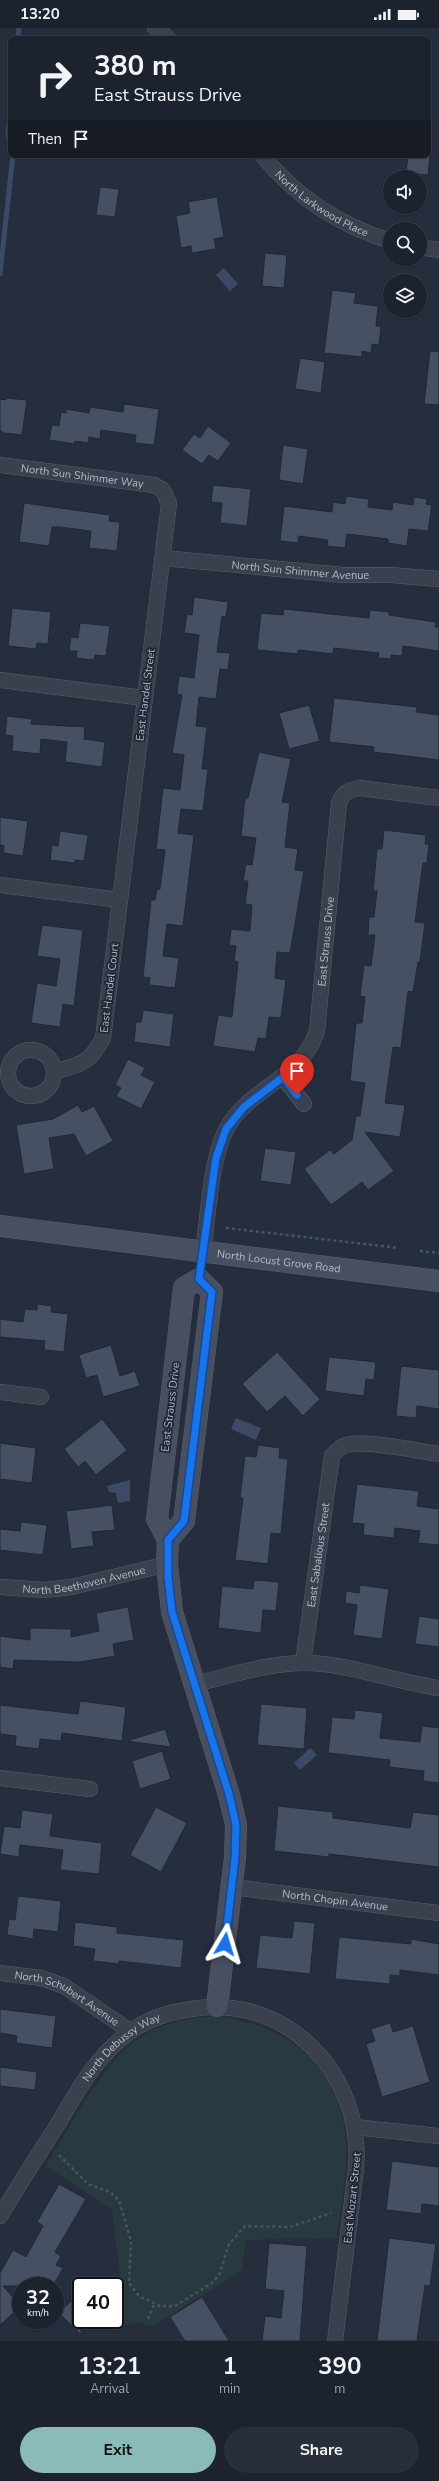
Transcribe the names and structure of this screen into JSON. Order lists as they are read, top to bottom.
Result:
{
  "streets": {
    "street": [
      "North Larkwood Place",
      "North Sun Shimmer Way",
      "North Sun Shimmer Avenue",
      "East Handel Street",
      "East Strauss Drive",
      "East Handel Court",
      "North Locust Grove Road",
      "East Sabalious Street",
      "North Beethoven Avenue",
      "North Chopin Avenue",
      "North Schubert Avenue",
      "North Debussy Way",
      "East Mozart Street"
    ]
  },
  "crossings": [
    ["North Sun Shimmer Way", "East Handel Street"],
    ["North Sun Shimmer Avenue", "East Handel Street"],
    ["East Handel Street", "East Handel Court"],
    ["East Strauss Drive", "North Locust Grove Road"],
    ["North Schubert Avenue", "North Debussy Way"],
    ["North Debussy Way", "East Mozart Street"]
  ],
  "page": {
    "status": "13:20",
    "turn": ["380 m", "East Strauss Drive"],
    "then": "Then",
    "speed": "32 km/h",
    "limit": "40",
    "eta": [
      "13:21",
      "Arrival",
      "1",
      "min",
      "390",
      "m"
    ],
    "buttons": ["Exit", "Share"]
  }
}
